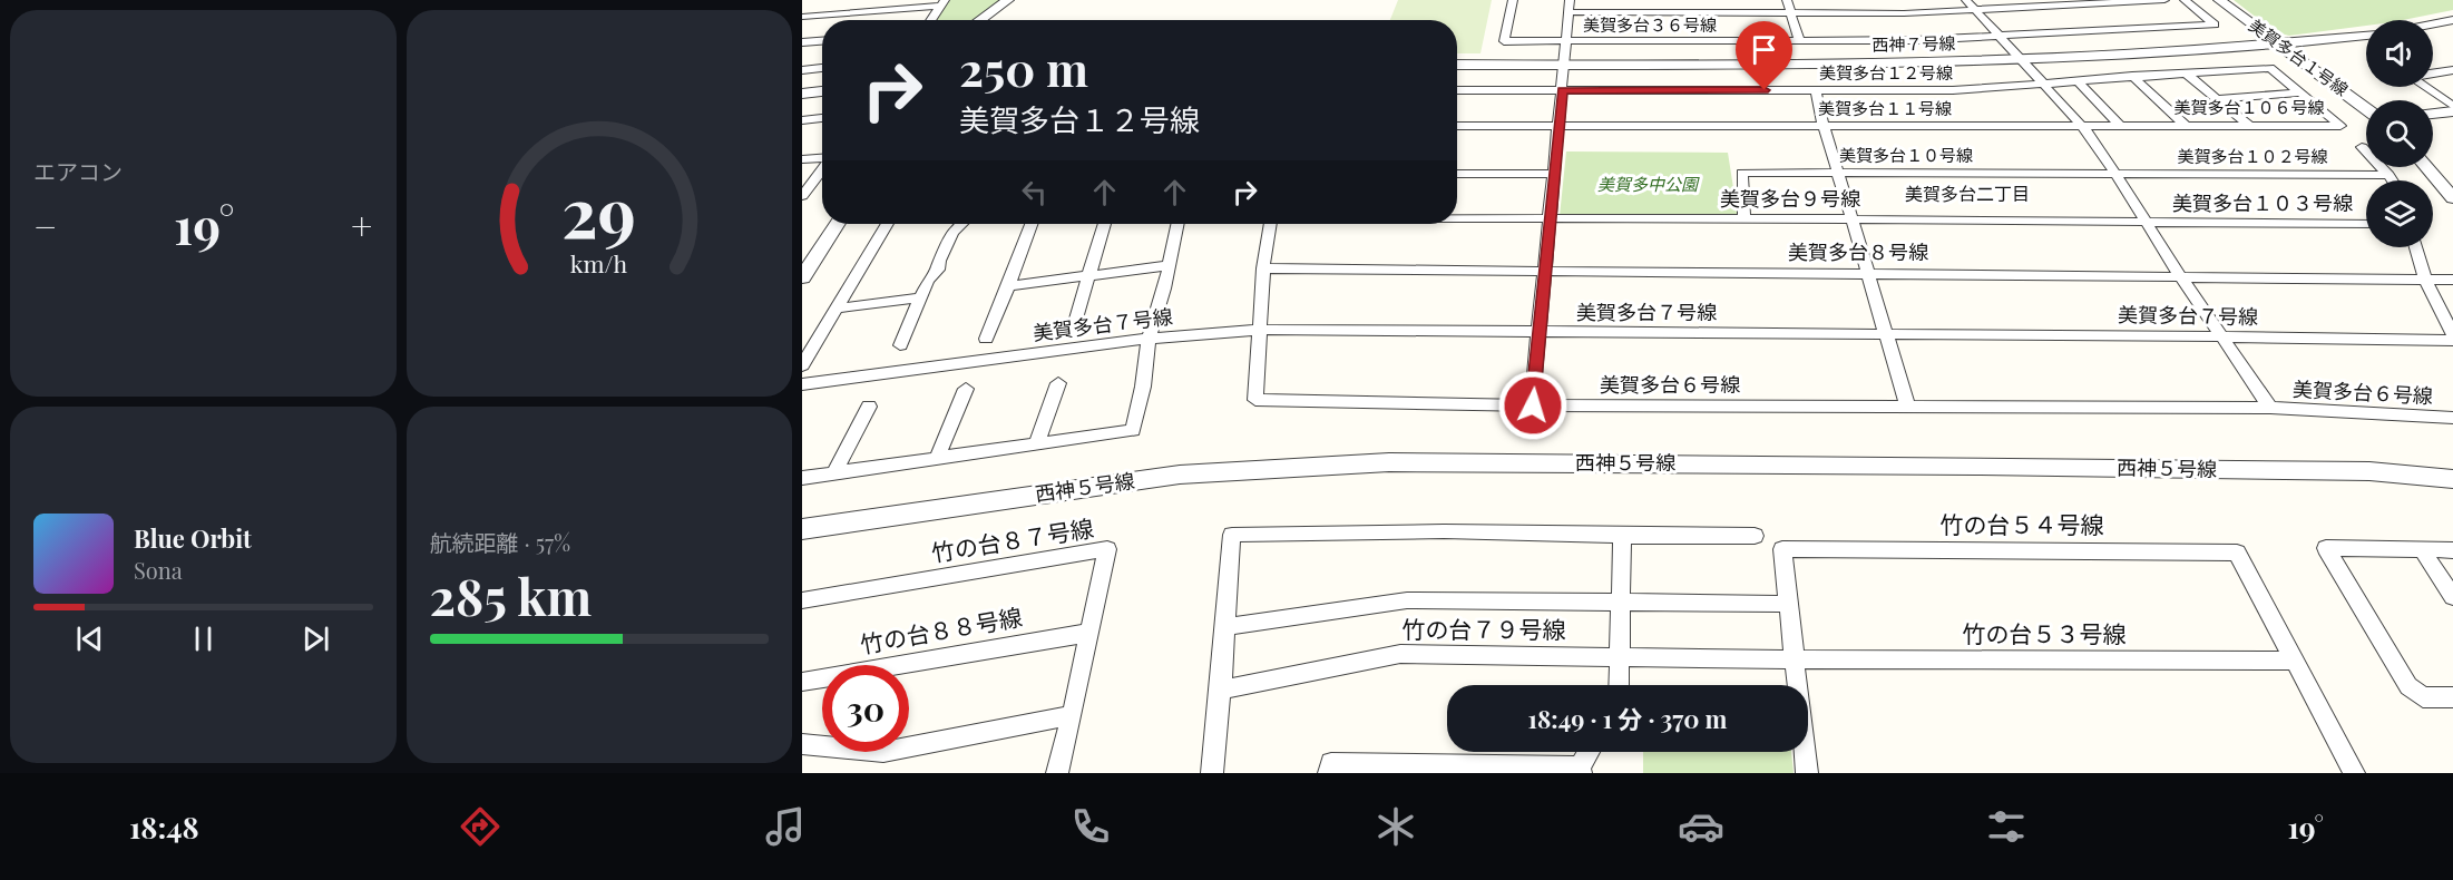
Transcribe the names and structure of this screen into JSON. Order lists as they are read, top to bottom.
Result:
{
  "streets": {
    "street": [
      "美賀多台３６号線",
      "西神７号線",
      "美賀多台１号線",
      "美賀多台１２号線",
      "美賀多台１０６号線",
      "美賀多台１１号線",
      "美賀多台１０号線",
      "美賀多台１０２号線",
      "美賀多台９号線",
      "美賀多台１０３号線",
      "美賀多台８号線",
      "美賀多台７号線",
      "美賀多台６号線",
      "西神５号線",
      "竹の台５４号線",
      "竹の台８７号線",
      "竹の台７９号線",
      "竹の台８８号線",
      "竹の台５３号線"
    ]
  },
  "crossings": [
    ["美賀多台３６号線", "西神７号線"],
    ["美賀多台３６号線", "美賀多台１２号線"],
    ["美賀多台３６号線", "美賀多台１１号線"],
    ["美賀多台３６号線", "美賀多台９号線"],
    ["美賀多台３６号線", "美賀多台８号線"],
    ["美賀多台３６号線", "美賀多台７号線"],
    ["美賀多台３６号線", "美賀多台６号線"],
    ["西神７号線", "美賀多台１号線"],
    ["西神７号線", "美賀多台６号線"],
    ["美賀多台１２号線", "美賀多台１０６号線"],
    ["美賀多台１２号線", "美賀多台６号線"],
    ["美賀多台１０６号線", "美賀多台１１号線"],
    ["美賀多台１０６号線", "美賀多台６号線"],
    ["美賀多台１１号線", "美賀多台６号線"],
    ["美賀多台１０号線", "美賀多台１０２号線"],
    ["美賀多台１０号線", "美賀多台９号線"],
    ["美賀多台１０号線", "美賀多台６号線"],
    ["美賀多台１０２号線", "美賀多台６号線"],
    ["美賀多台９号線", "美賀多台１０３号線"],
    ["美賀多台９号線", "美賀多台６号線"],
    ["美賀多台１０３号線", "美賀多台６号線"],
    ["美賀多台８号線", "美賀多台６号線"],
    ["美賀多台７号線", "美賀多台６号線"],
    ["竹の台５４号線", "竹の台７９号線"],
    ["竹の台５４号線", "竹の台５３号線"],
    ["竹の台８７号線", "竹の台８８号線"],
    ["竹の台７９号線", "竹の台５３号線"]
  ],
  "districts": ["美賀多台二丁目"],
  "parks": ["美賀多中公園"],
  "page": {
    "tile": [
      "エアコン",
      ["航続距離 · 57%", "285 km"]
    ],
    "turn": ["250 m", "美賀多台１２号線"],
    "heat": ["−", "19°", "+"],
    "song": ["Blue Orbit", "Sona"],
    "limit": "30",
    "trip": "18:49 · 1 分 · 370 m",
    "tabs": ["18:48", "19°"],
    "gauge": ["29", "km/h"]
  }
}
